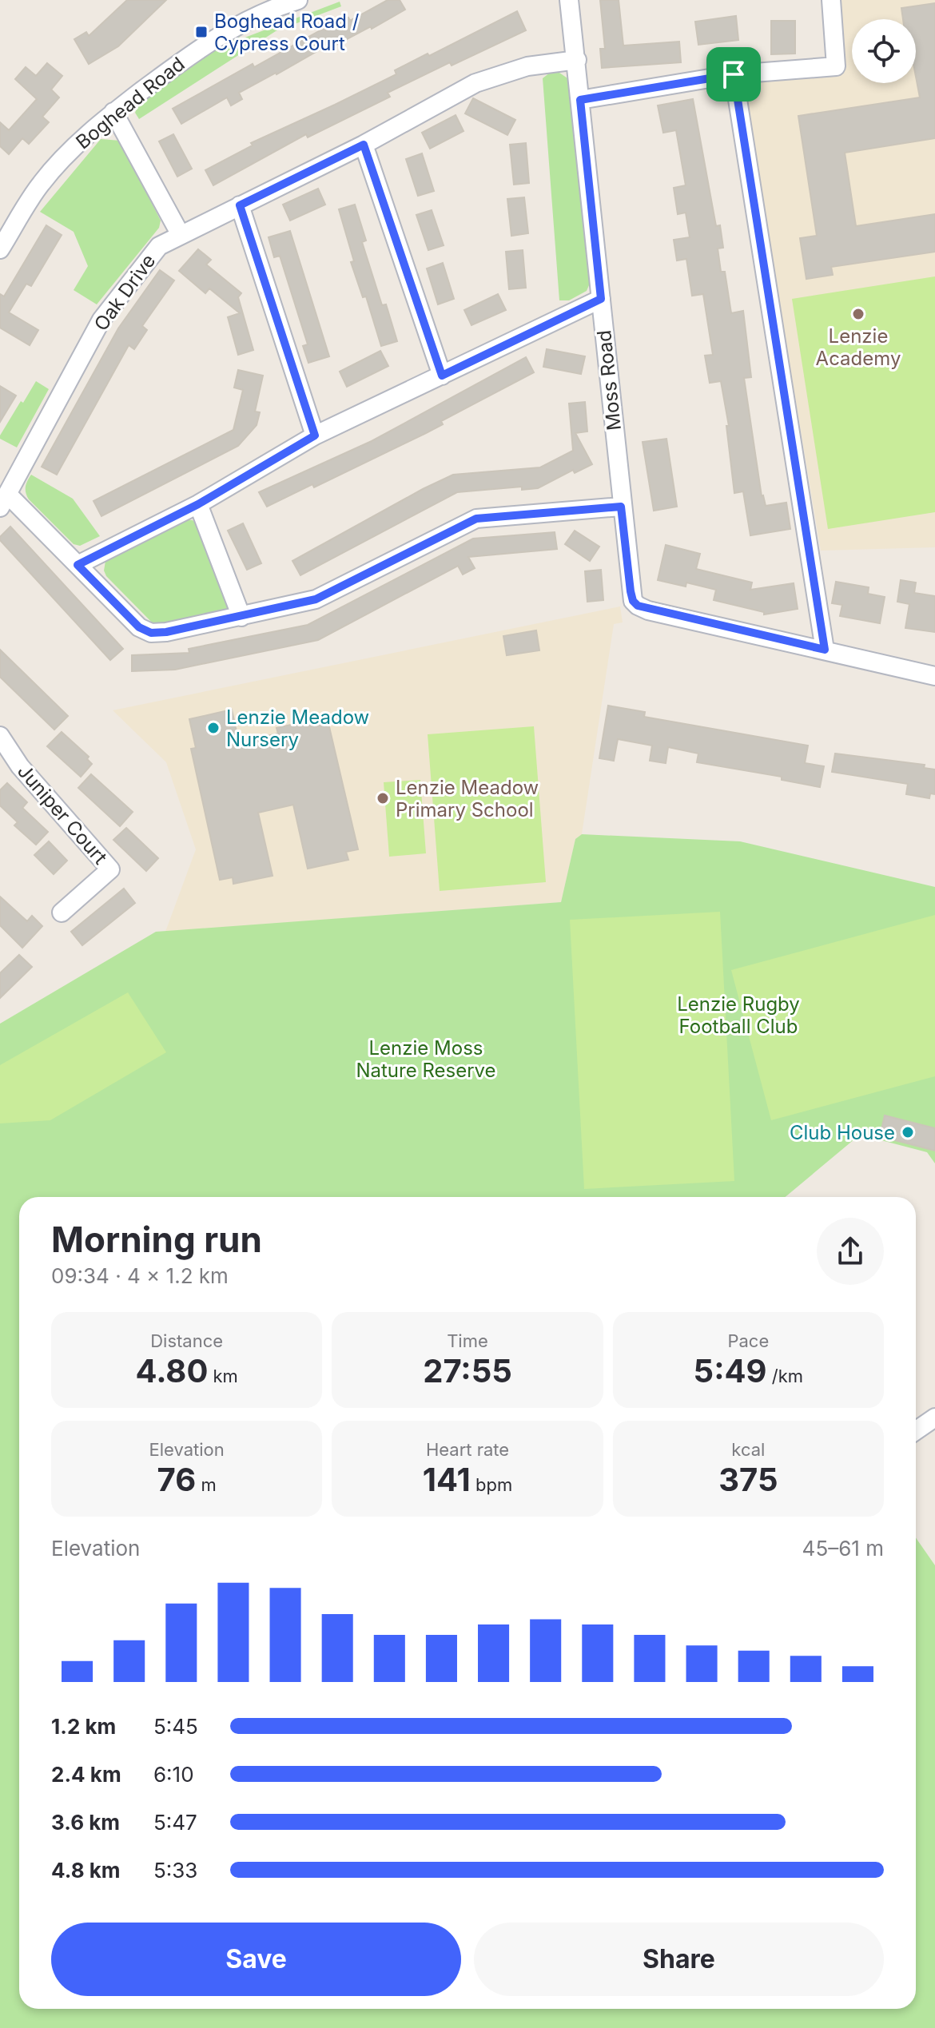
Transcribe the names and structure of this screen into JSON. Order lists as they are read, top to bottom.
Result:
{
  "streets": {
    "street": [
      "Boghead Road",
      "Oak Drive",
      "Moss Road",
      "Juniper Court"
    ]
  },
  "crossings": [
    ["Oak Drive", "Moss Road"]
  ],
  "parks": ["Lenzie Rugby Football Club", "Lenzie Moss Nature Reserve"],
  "places": {
    "transit": ["Boghead Road / Cypress Court"],
    "other": [
      "Lenzie Academy",
      "Lenzie Meadow Nursery",
      "Lenzie Meadow Primary School",
      "Club House"
    ]
  },
  "page": {
    "heading": ["Morning run", "09:34 · 4 × 1.2 km"],
    "stats": [
      ["Distance", "4.80 km"],
      ["Time", "27:55"],
      ["Pace", "5:49 /km"],
      ["Elevation", "76 m"],
      ["Heart rate", "141 bpm"],
      ["kcal", "375"]
    ],
    "chart": ["Elevation", "45–61 m"],
    "list": [
      {
        "name": "1.2 km",
        "note": "5:45"
      },
      {
        "name": "2.4 km",
        "note": "6:10"
      },
      {
        "name": "3.6 km",
        "note": "5:47"
      },
      {
        "name": "4.8 km",
        "note": "5:33"
      }
    ],
    "buttons": ["Save", "Share"]
  }
}
